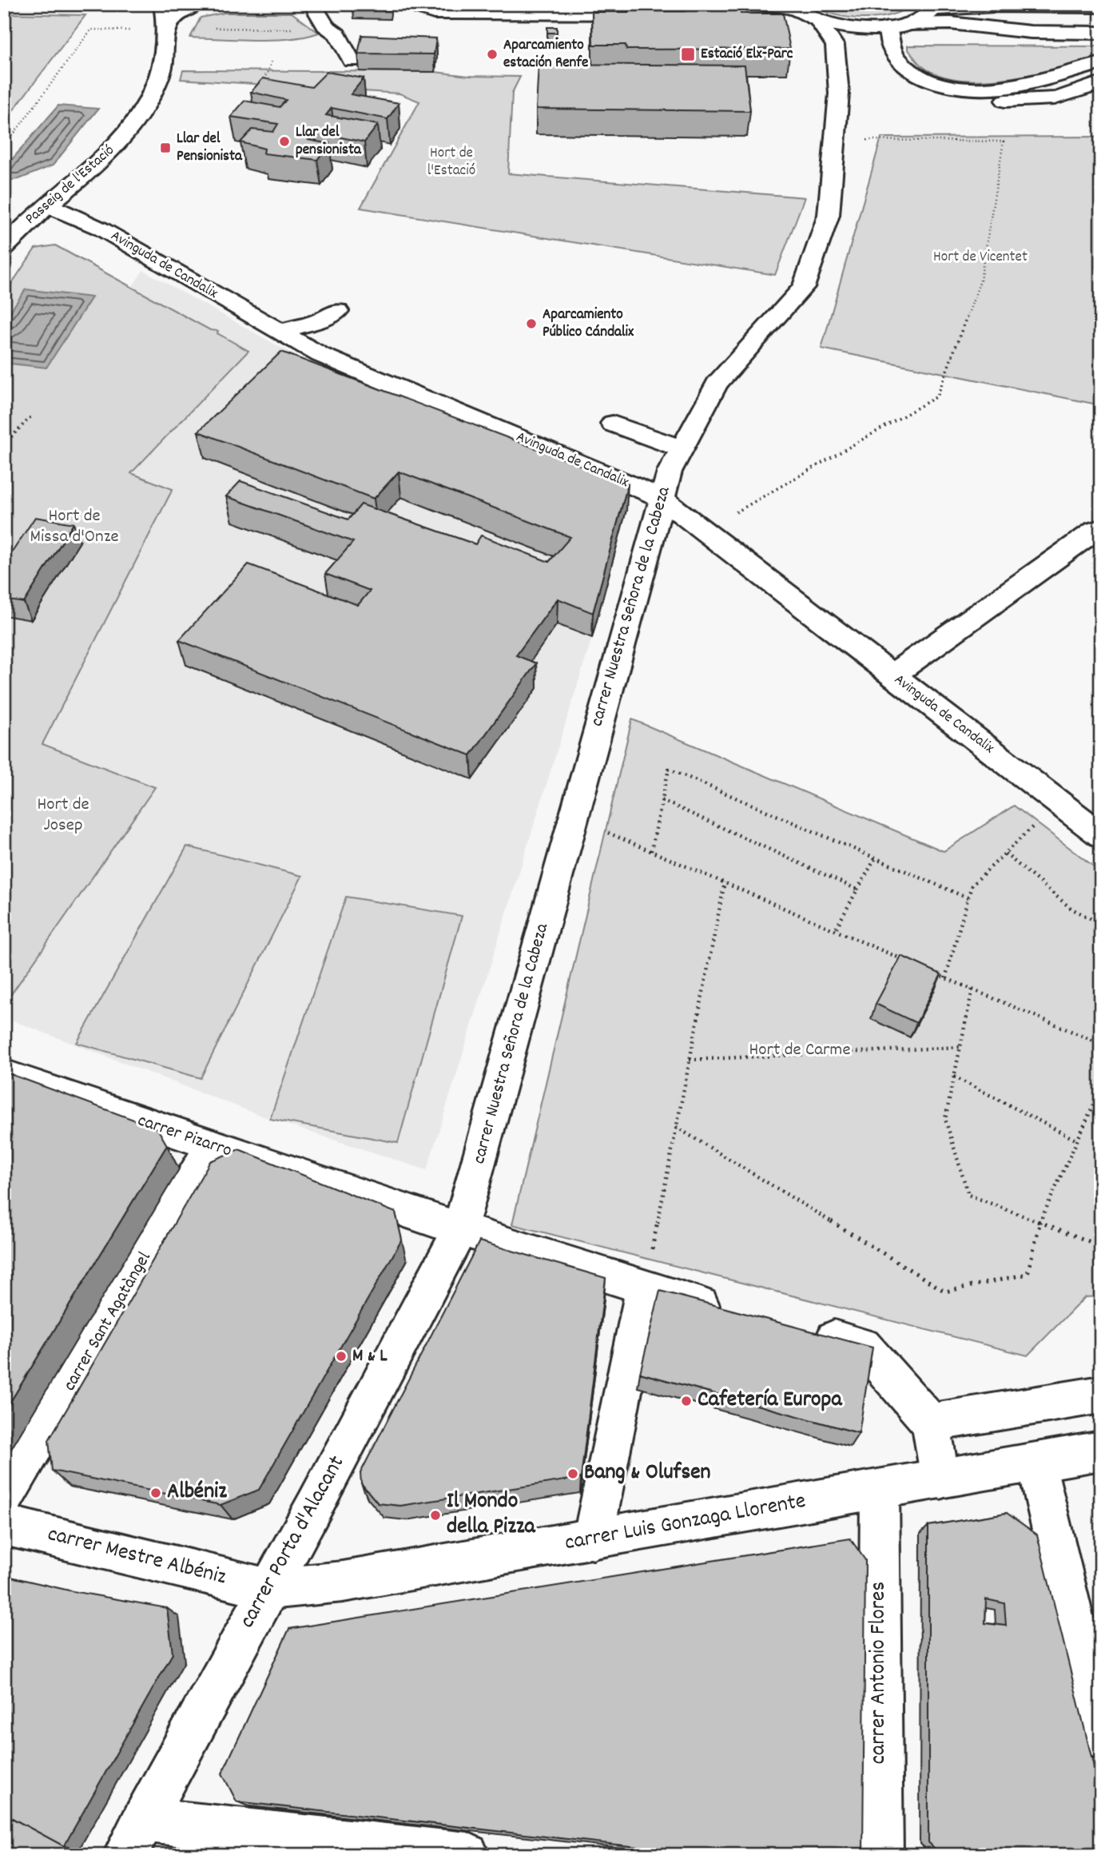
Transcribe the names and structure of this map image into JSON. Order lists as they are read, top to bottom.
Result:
{
  "streets": {
    "main road": [
      "Passeig de l'Estació",
      "Avinguda de Candalix",
      "carrer Nuestra Señora de la Cabeza",
      "carrer Pizarro",
      "carrer Sant Agatàngel",
      "carrer Luis Gonzaga Llorente",
      "carrer Porta d'Alacant",
      "carrer Mestre Albéniz",
      "carrer Antonio Flores"
    ]
  },
  "crossings": [
    ["Passeig de l'Estació", "Avinguda de Candalix"],
    ["Avinguda de Candalix", "carrer Nuestra Señora de la Cabeza"],
    ["carrer Nuestra Señora de la Cabeza", "carrer Pizarro"],
    ["carrer Nuestra Señora de la Cabeza", "carrer Porta d'Alacant"],
    ["carrer Pizarro", "carrer Sant Agatàngel"],
    ["carrer Pizarro", "carrer Porta d'Alacant"],
    ["carrer Luis Gonzaga Llorente", "carrer Porta d'Alacant"],
    ["carrer Luis Gonzaga Llorente", "carrer Mestre Albéniz"],
    ["carrer Luis Gonzaga Llorente", "carrer Antonio Flores"],
    ["carrer Porta d'Alacant", "carrer Mestre Albéniz"]
  ],
  "parks": [
    "Hort de l'Estació",
    "Hort de Vicentet",
    "Hort de Missa d'Onze",
    "Hort de Josep",
    "Hort de Carme"
  ],
  "places": {
    "other": [
      "Aparcamiento estación Renfe",
      "Llar del pensionista",
      "Aparcamiento Público Cándalix",
      "M & L",
      "Cafetería Europa",
      "Bang & Olufsen",
      "Albéniz",
      "Il Mondo della Pizza"
    ],
    "transit": ["Estació Elx-Parc", "Llar del Pensionista"]
  }
}
